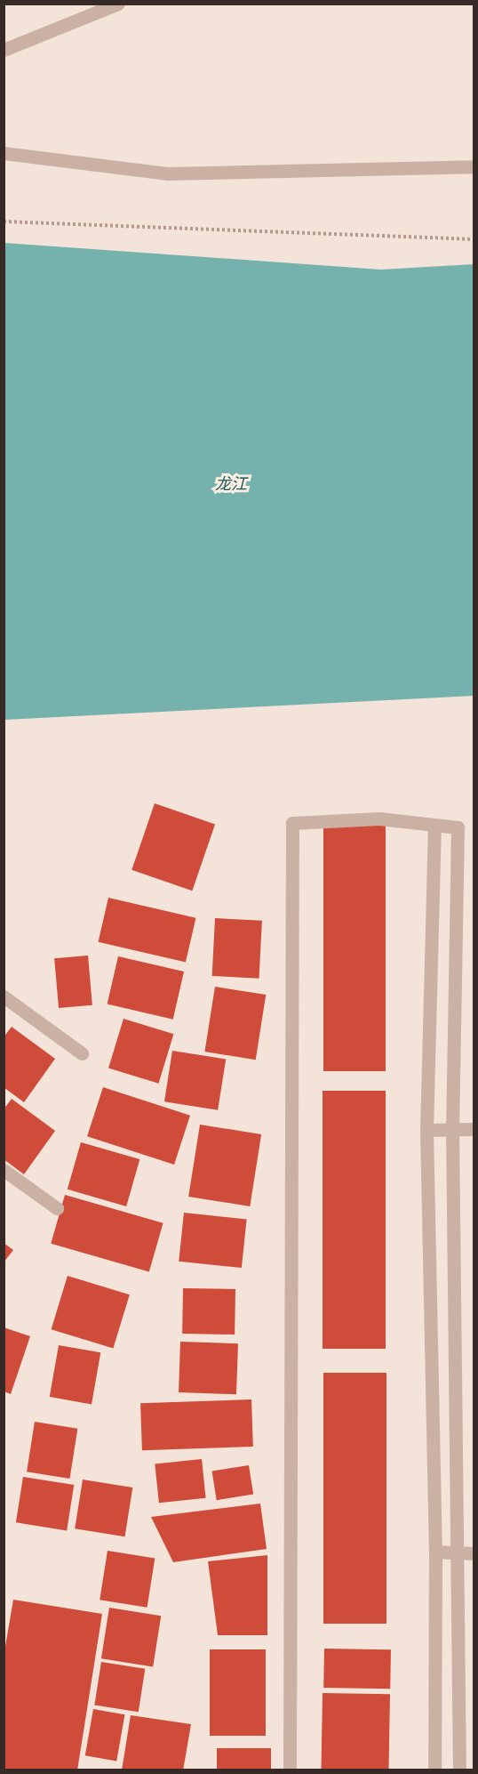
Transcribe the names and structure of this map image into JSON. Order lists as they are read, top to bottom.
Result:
{
  "water": ["龙江"]
}
